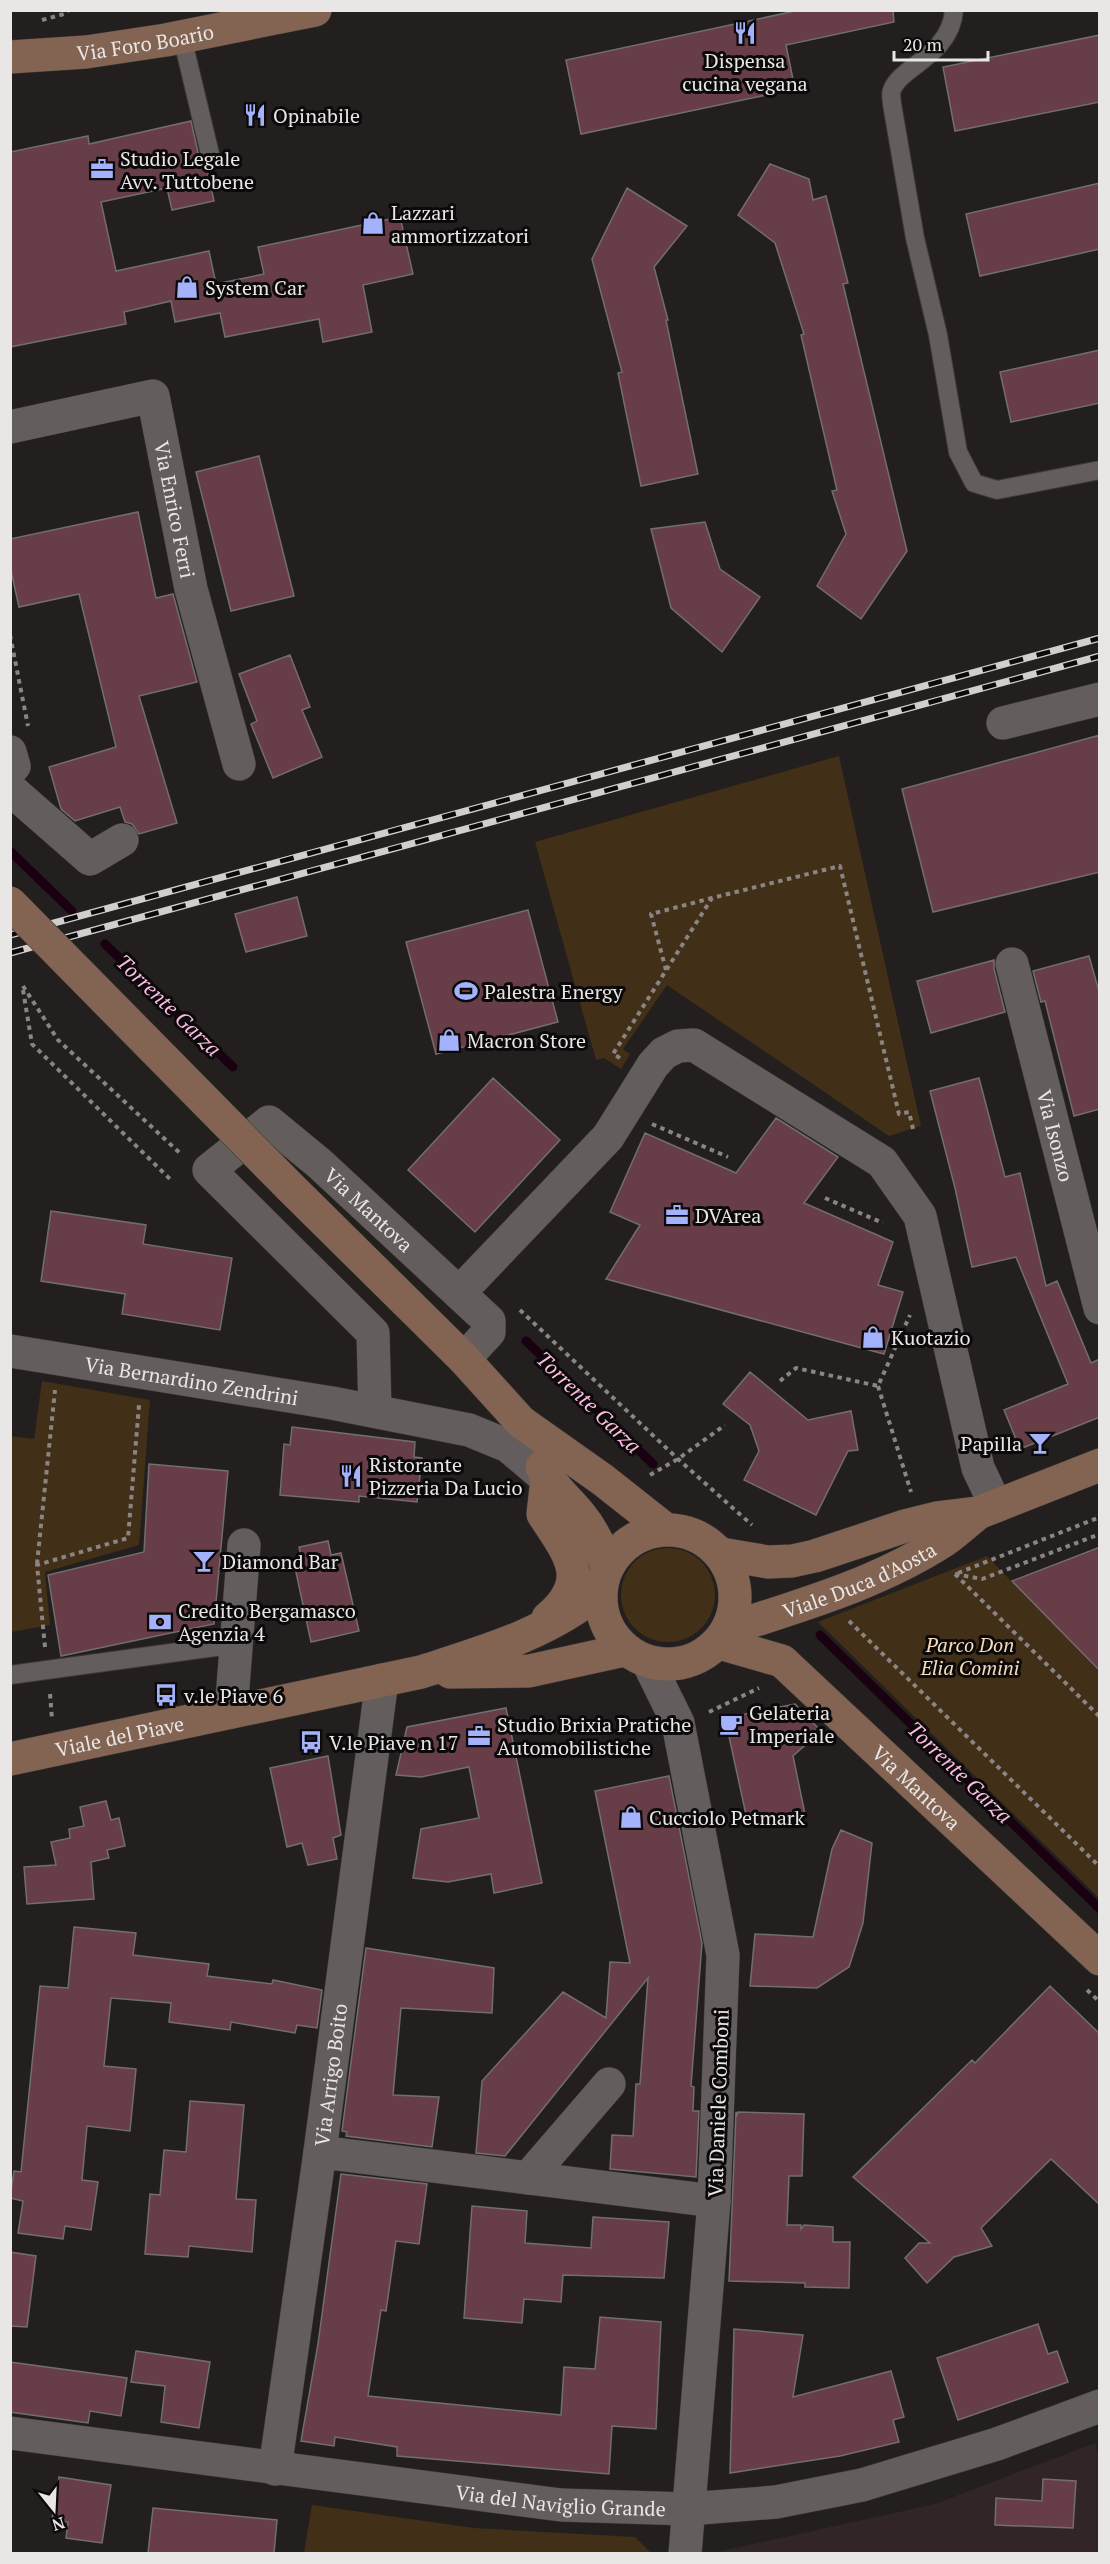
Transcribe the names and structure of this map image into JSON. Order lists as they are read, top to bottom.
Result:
{
  "streets": {
    "main road": [
      "Via Foro Boario",
      "Via Mantova",
      "Viale Duca d'Aosta",
      "Viale del Piave"
    ],
    "street": [
      "Via Enrico Ferri",
      "Via Isonzo",
      "Via Bernardino Zendrini",
      "Via Arrigo Boito",
      "Via Daniele Comboni",
      "Via del Naviglio Grande"
    ]
  },
  "crossings": [
    ["Via Mantova", "Viale Duca d'Aosta"],
    ["Via Mantova", "Viale del Piave"],
    ["Via Mantova", "Via Daniele Comboni"],
    ["Viale Duca d'Aosta", "Viale del Piave"],
    ["Viale Duca d'Aosta", "Via Daniele Comboni"],
    ["Viale del Piave", "Via Arrigo Boito"],
    ["Viale del Piave", "Via Daniele Comboni"],
    ["Via Arrigo Boito", "Via del Naviglio Grande"],
    ["Via Daniele Comboni", "Via del Naviglio Grande"]
  ],
  "water": ["Torrente Garza"],
  "parks": ["Parco Don Elia Comini"],
  "places": {
    "restaurant": ["Dispensa cucina vegana", "Opinabile", "Ristorante Pizzeria Da Lucio"],
    "office": ["Studio Legale Avv. Tuttobene", "DVArea", "Studio Brixia Pratiche Automobilistiche"],
    "shop": [
      "Lazzari ammortizzatori",
      "System Car",
      "Macron Store",
      "Kuotazio",
      "Cucciolo Petmark"
    ],
    "sports": ["Palestra Energy"],
    "bar": ["Papilla", "Diamond Bar"],
    "bank": ["Credito Bergamasco Agenzia 4"],
    "bus stop": ["v.le Piave 6", "V.le Piave n 17"],
    "cafe": ["Gelateria Imperiale"]
  },
  "scale_bar": "20 m",
  "north": "bottom"
}
